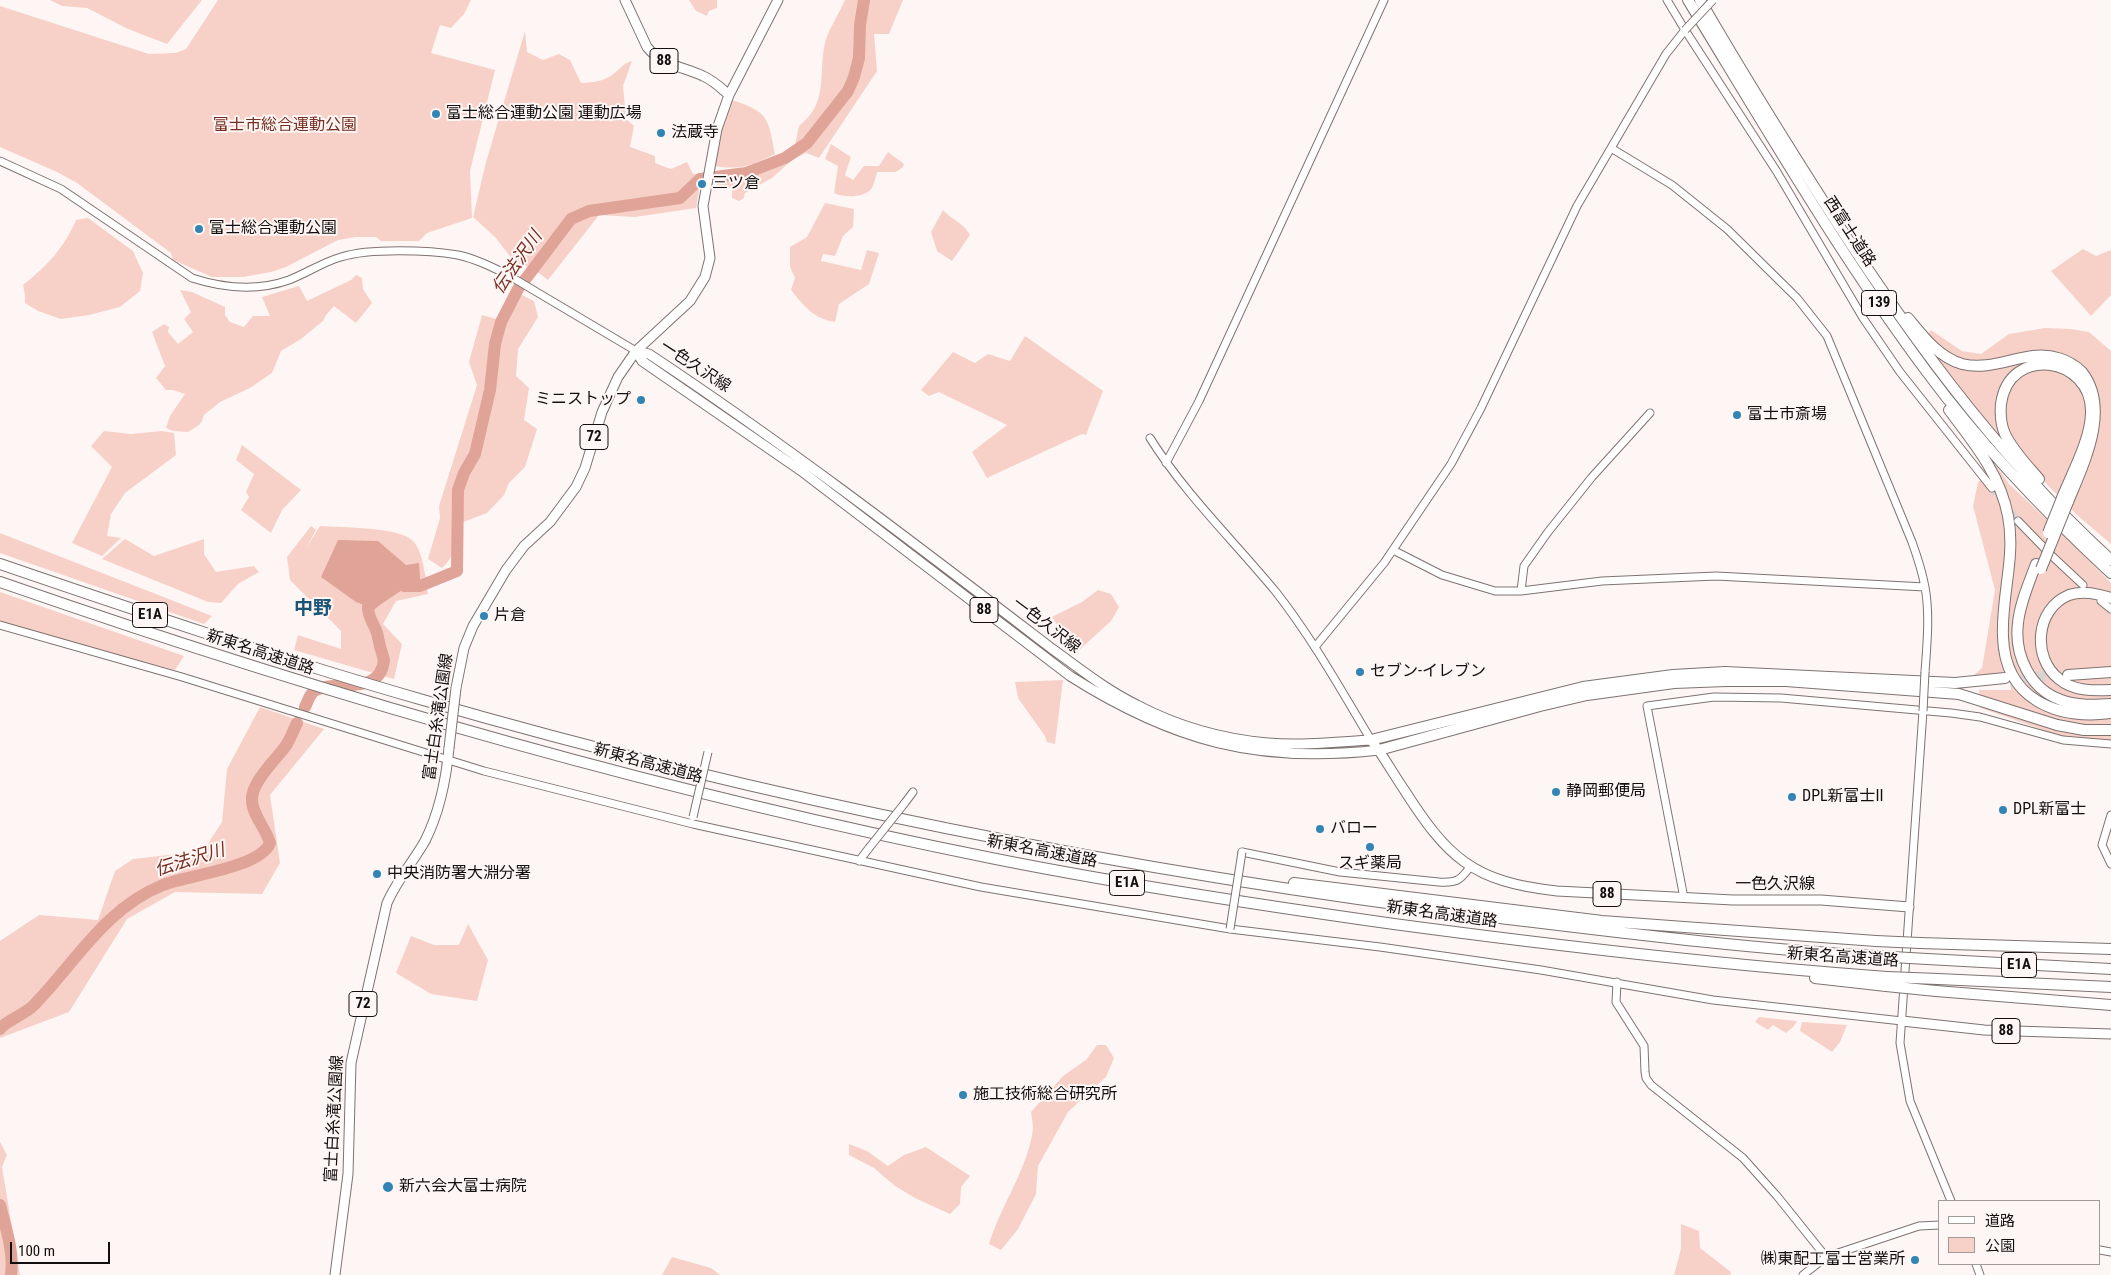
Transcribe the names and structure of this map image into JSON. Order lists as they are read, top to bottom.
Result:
{
  "streets": {
    "highway": [
      "西富士道路",
      "139",
      "E1A",
      "新東名高速道路"
    ],
    "main road": [
      "88",
      "一色久沢線",
      "72",
      "富士白糸滝公園線"
    ]
  },
  "crossings": [
    ["88", "富士白糸滝公園線"],
    ["一色久沢線", "富士白糸滝公園線"]
  ],
  "districts": ["中野"],
  "water": ["伝法沢川"],
  "parks": ["富士市総合運動公園"],
  "places": [
    "富士総合運動公園 運動広場",
    "法蔵寺",
    "三ツ倉",
    "富士総合運動公園",
    "ミニストップ",
    "富士市斎場",
    "片倉",
    "セブン-イレブン",
    "静岡郵便局",
    "DPL新富士II",
    "DPL新富士",
    "バロー",
    "スギ薬局",
    "中央消防署大淵分署",
    "施工技術総合研究所",
    "新六会大富士病院",
    "㈱東配工富士営業所"
  ],
  "legend": ["道路", "公園"],
  "scale_bar": "100 m"
}
